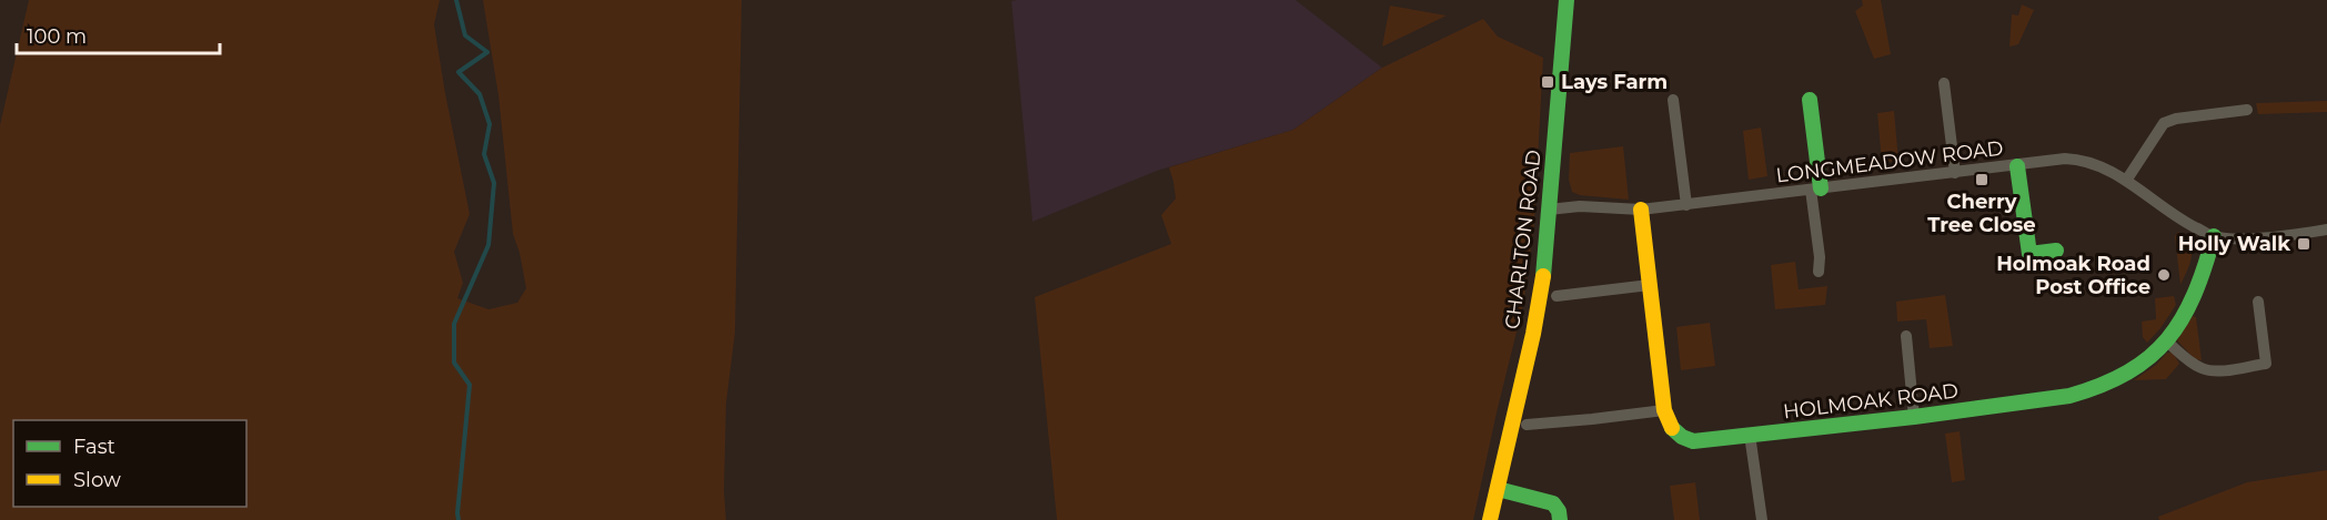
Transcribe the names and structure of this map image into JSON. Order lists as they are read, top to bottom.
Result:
{
  "streets": {
    "street": ["LONGMEADOW ROAD", "CHARLTON ROAD", "HOLMOAK ROAD"]
  },
  "crossings": [
    ["LONGMEADOW ROAD", "CHARLTON ROAD"],
    ["LONGMEADOW ROAD", "HOLMOAK ROAD"]
  ],
  "places": {
    "transit": ["Lays Farm", "Cherry Tree Close", "Holly Walk"],
    "other": ["Holmoak Road Post Office"]
  },
  "legend": ["Fast", "Slow"],
  "scale_bar": "100 m"
}
